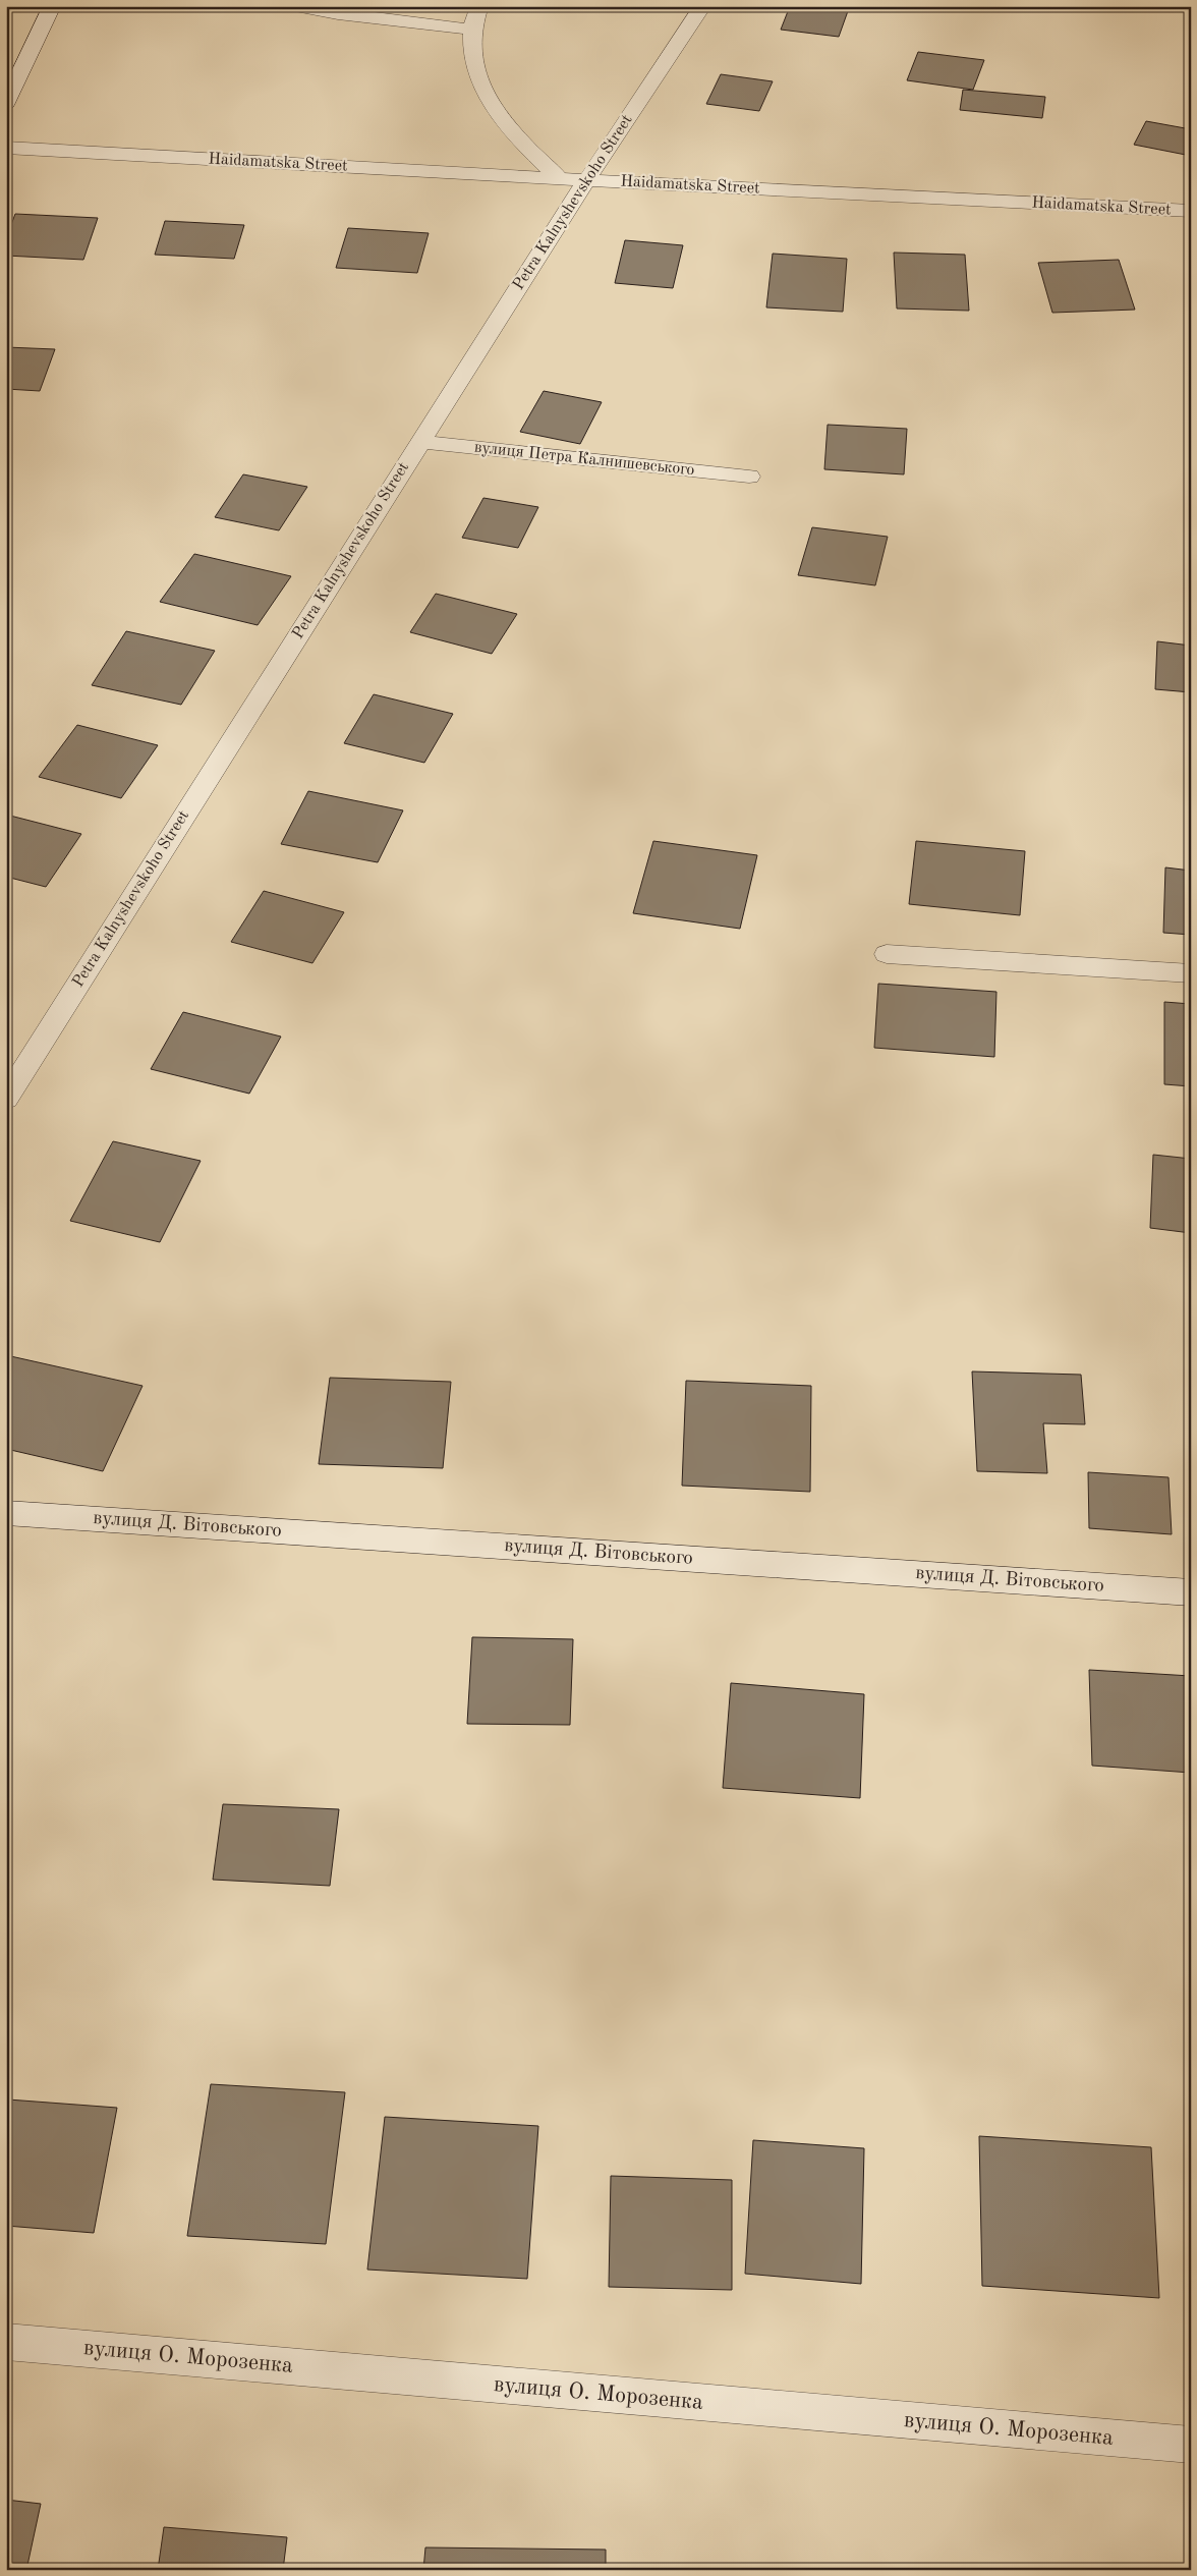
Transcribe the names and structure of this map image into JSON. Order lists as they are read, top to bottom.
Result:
{
  "streets": {
    "street": [
      "Haidamatska Street",
      "Petra Kalnyshevskoho Street",
      "вулиця Петра Калнишевського",
      "вулиця Д. Вітовського",
      "вулиця О. Морозенка"
    ]
  },
  "crossings": [
    ["Haidamatska Street", "Petra Kalnyshevskoho Street"],
    ["Petra Kalnyshevskoho Street", "вулиця Петра Калнишевського"]
  ]
}
